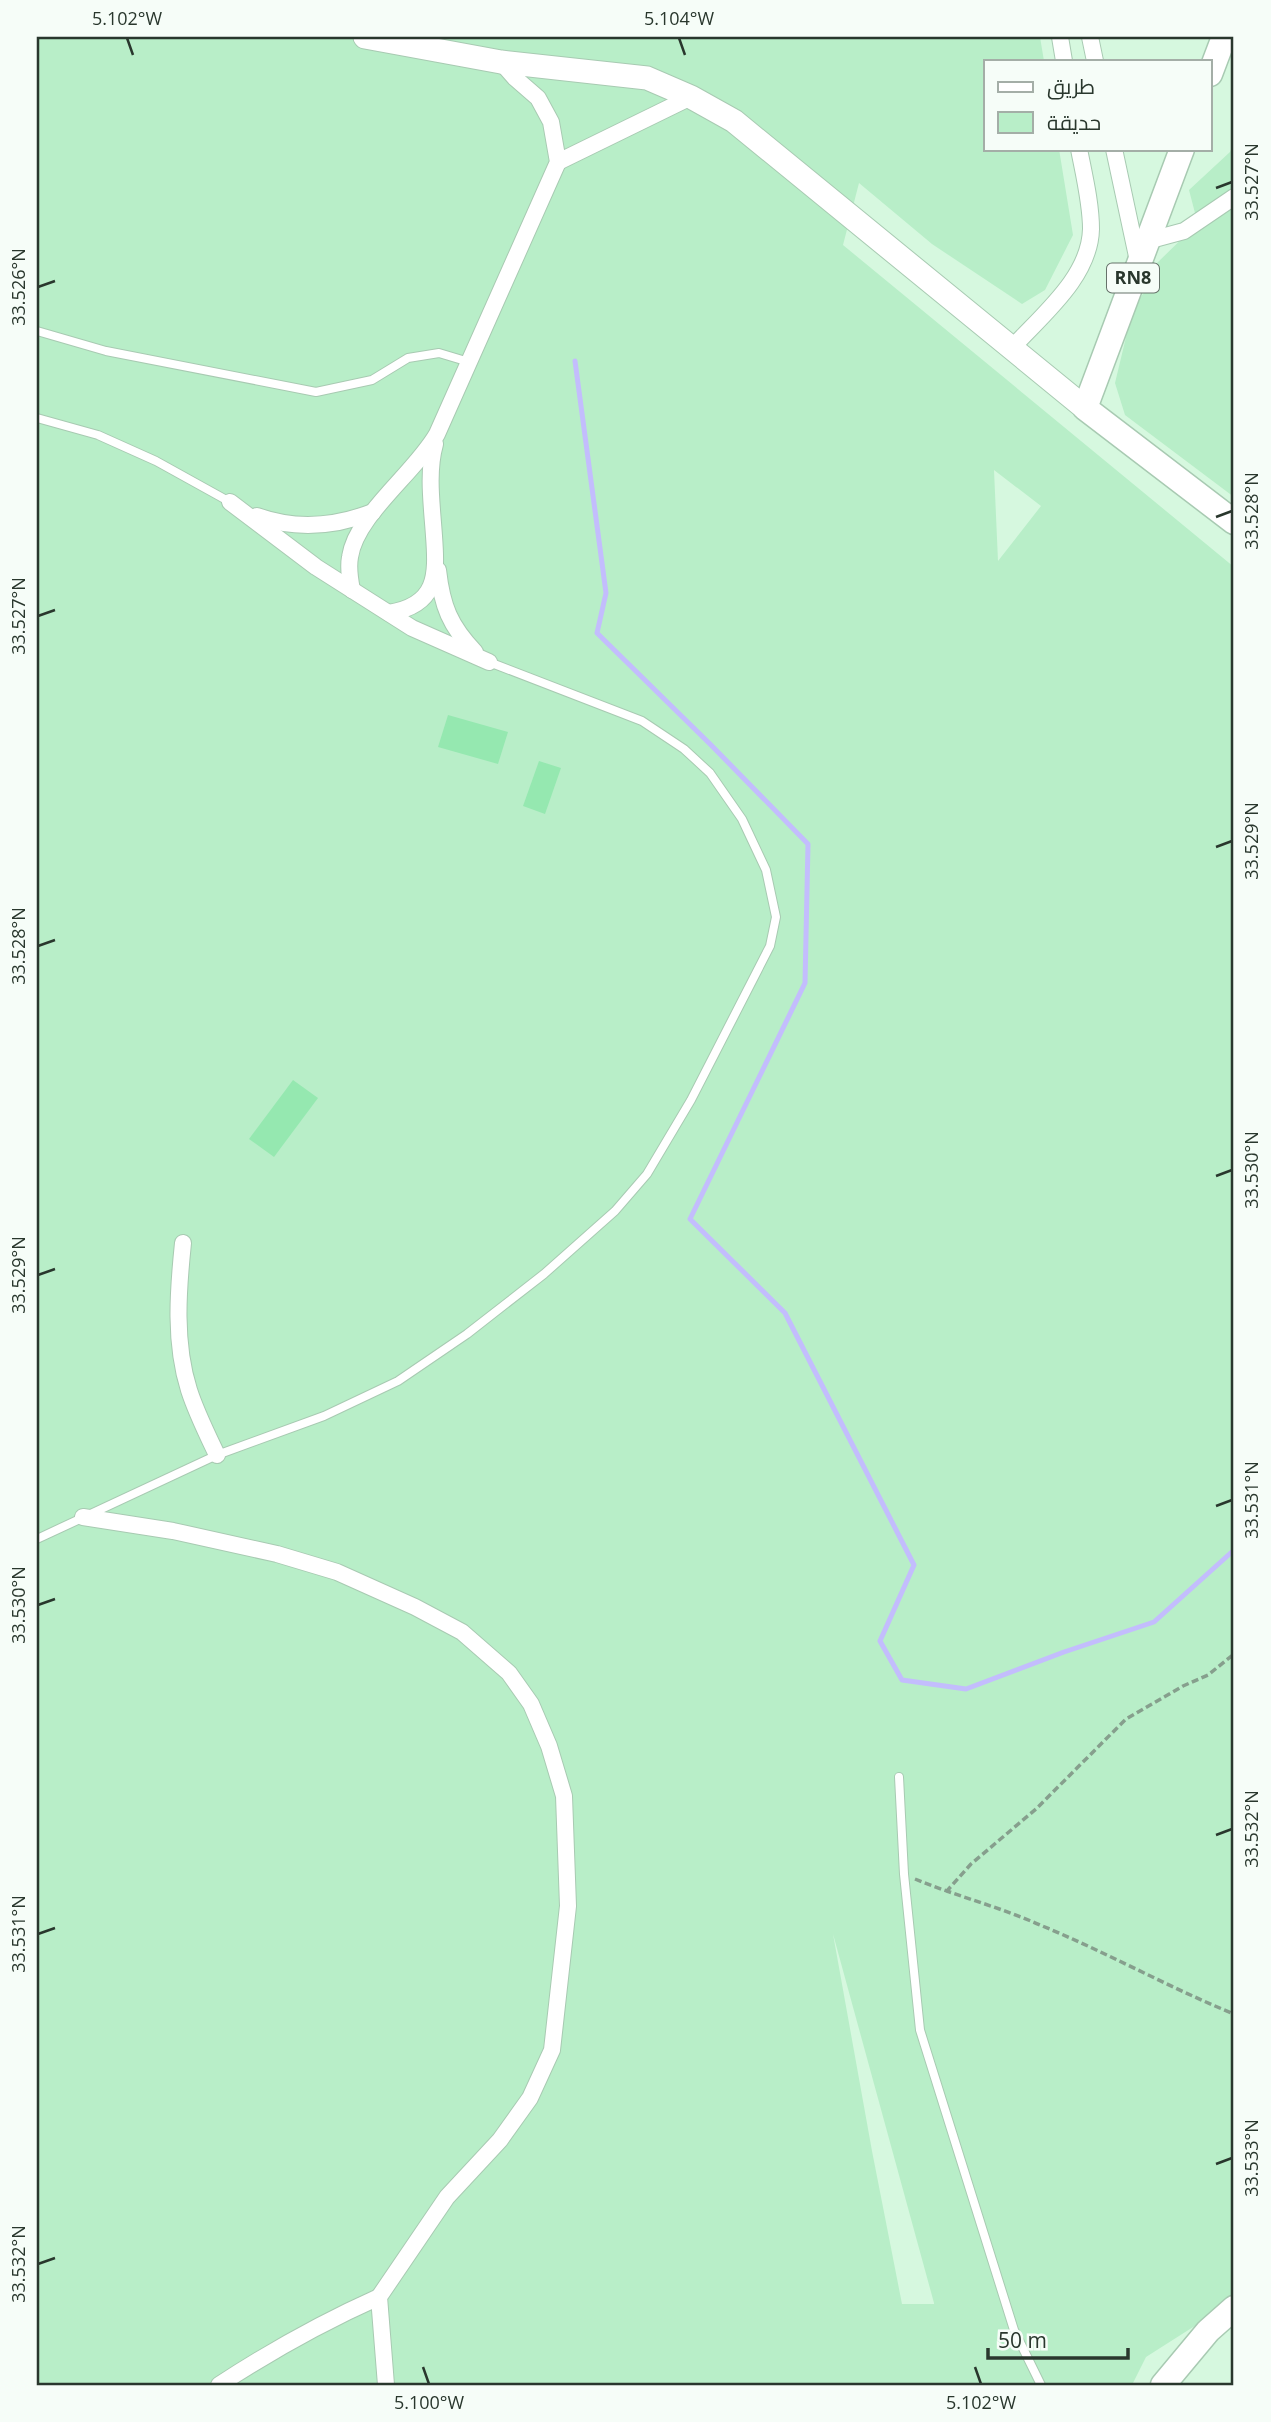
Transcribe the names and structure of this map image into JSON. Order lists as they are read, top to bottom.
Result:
{
  "streets": {
    "main road": ["RN8"]
  },
  "legend": ["طريق", "حديقة"],
  "scale_bar": "50 m",
  "coordinates": [
    "5.102°W",
    "5.104°W",
    "33.527°N",
    "33.526°N",
    "33.528°N",
    "33.529°N",
    "33.530°N",
    "33.531°N",
    "33.532°N",
    "33.533°N",
    "5.100°W"
  ]
}
